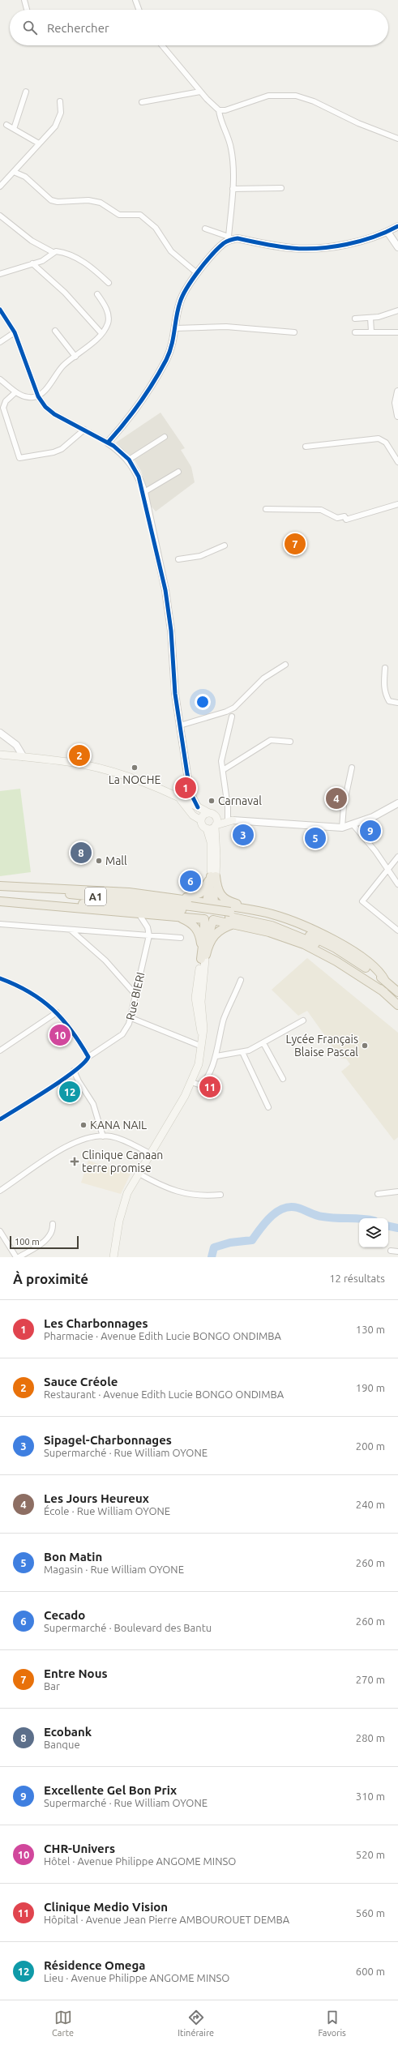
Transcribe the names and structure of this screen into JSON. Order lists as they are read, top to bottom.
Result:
{
  "streets": {
    "highway": ["A1"],
    "street": ["Rue BIERI"]
  },
  "places": {
    "other": [
      "La NOCHE",
      "Carnaval",
      "Mall",
      "Lycée Français Blaise Pascal",
      "KANA NAIL"
    ],
    "health": ["Clinique Canaan terre promise"]
  },
  "scale_bar": "100 m",
  "page": {
    "search": "Rechercher",
    "pins": [
      "7",
      "2",
      "1",
      "4",
      "9",
      "3",
      "5",
      "8",
      "6",
      "10",
      "11",
      "12"
    ],
    "scale": "100 m",
    "heading": ["À proximité", "12 résultats"],
    "list": [
      {
        "mark": "1",
        "name": "Les Charbonnages",
        "note": "Pharmacie · Avenue Edith Lucie BONGO ONDIMBA",
        "value": "130 m"
      },
      {
        "mark": "2",
        "name": "Sauce Créole",
        "note": "Restaurant · Avenue Edith Lucie BONGO ONDIMBA",
        "value": "190 m"
      },
      {
        "mark": "3",
        "name": "Sipagel-Charbonnages",
        "note": "Supermarché · Rue William OYONE",
        "value": "200 m"
      },
      {
        "mark": "4",
        "name": "Les Jours Heureux",
        "note": "École · Rue William OYONE",
        "value": "240 m"
      },
      {
        "mark": "5",
        "name": "Bon Matin",
        "note": "Magasin · Rue William OYONE",
        "value": "260 m"
      },
      {
        "mark": "6",
        "name": "Cecado",
        "note": "Supermarché · Boulevard des Bantu",
        "value": "260 m"
      },
      {
        "mark": "7",
        "name": "Entre Nous",
        "note": "Bar",
        "value": "270 m"
      },
      {
        "mark": "8",
        "name": "Ecobank",
        "note": "Banque",
        "value": "280 m"
      },
      {
        "mark": "9",
        "name": "Excellente Gel Bon Prix",
        "note": "Supermarché · Rue William OYONE",
        "value": "310 m"
      },
      {
        "mark": "10",
        "name": "CHR-Univers",
        "note": "Hôtel · Avenue Philippe ANGOME MINSO",
        "value": "520 m"
      },
      {
        "mark": "11",
        "name": "Clinique Medio Vision",
        "note": "Hôpital · Avenue Jean Pierre AMBOUROUET DEMBA",
        "value": "560 m"
      },
      {
        "mark": "12",
        "name": "Résidence Omega",
        "note": "Lieu · Avenue Philippe ANGOME MINSO",
        "value": "600 m"
      }
    ],
    "nav": ["Carte", "Itinéraire", "Favoris"]
  }
}
